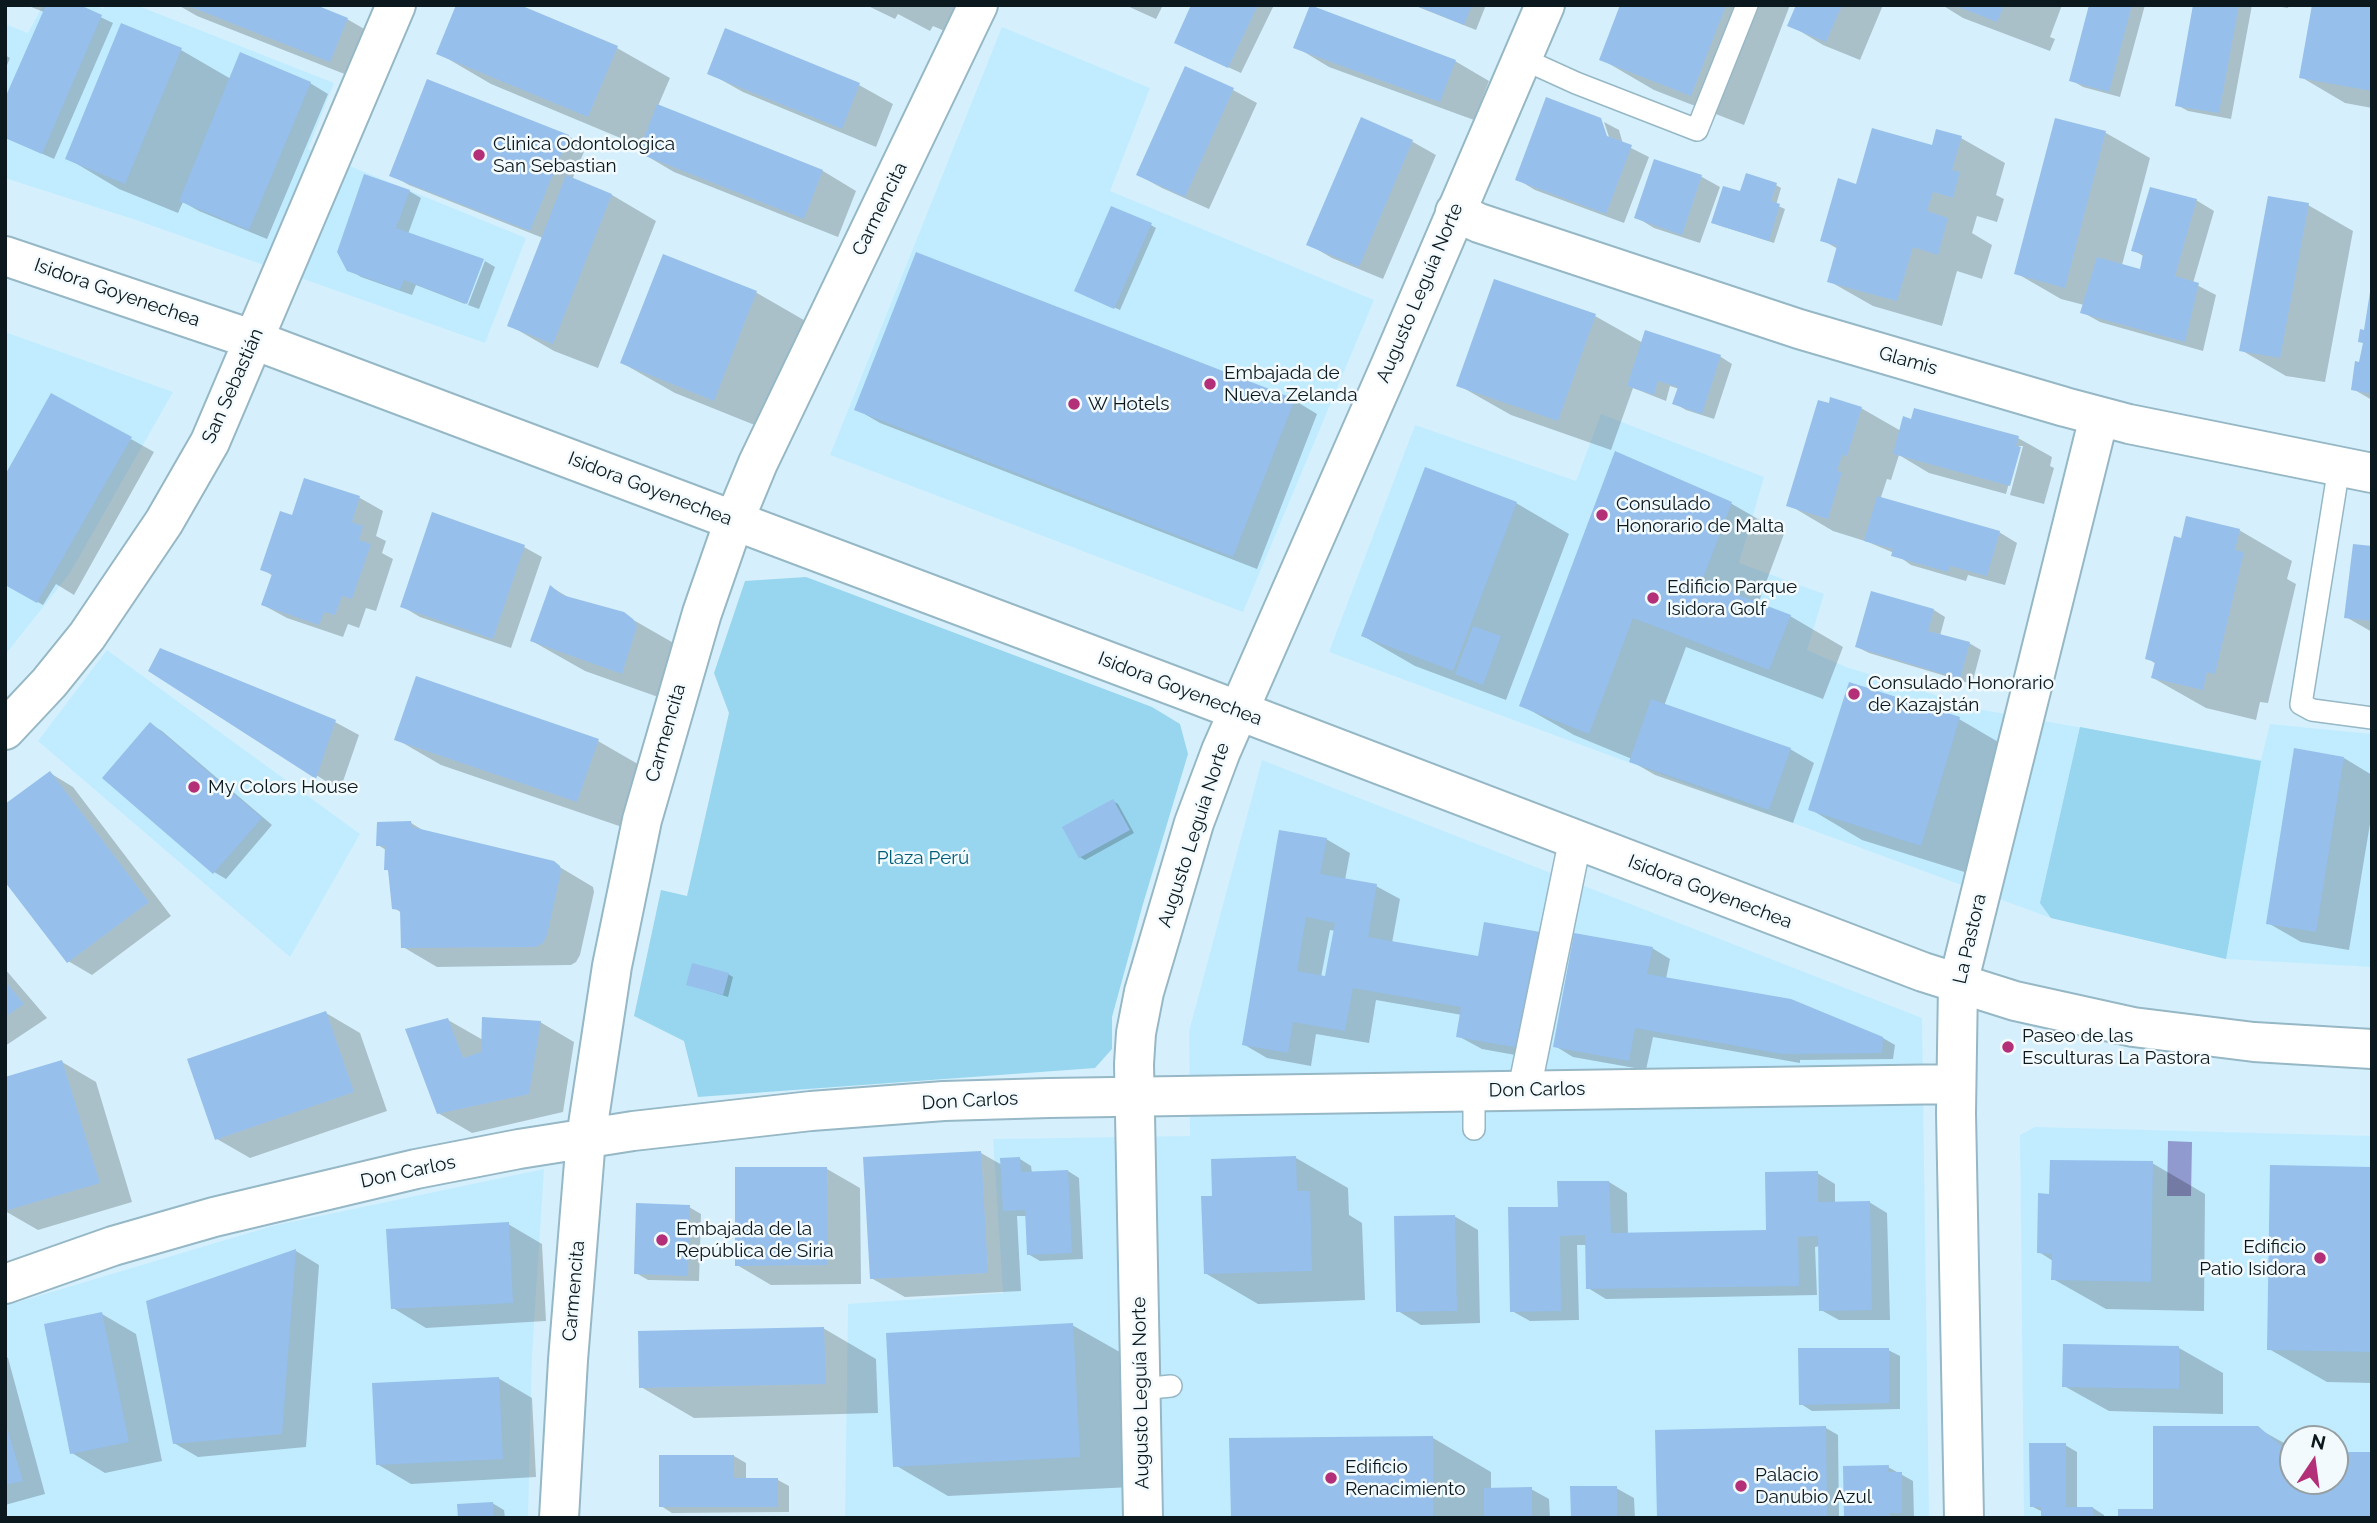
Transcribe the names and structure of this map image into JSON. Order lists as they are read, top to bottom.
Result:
{
  "streets": {
    "street": [
      "Carmencita",
      "Isidora Goyenechea",
      "Augusto Leguía Norte",
      "Glamis",
      "San Sebastián",
      "La Pastora",
      "Don Carlos"
    ]
  },
  "crossings": [
    ["Carmencita", "Isidora Goyenechea"],
    ["Carmencita", "Don Carlos"],
    ["Isidora Goyenechea", "Augusto Leguía Norte"],
    ["Isidora Goyenechea", "San Sebastián"],
    ["Isidora Goyenechea", "La Pastora"],
    ["Augusto Leguía Norte", "Glamis"],
    ["Augusto Leguía Norte", "Don Carlos"],
    ["Glamis", "La Pastora"],
    ["La Pastora", "Don Carlos"]
  ],
  "parks": ["Plaza Perú"],
  "places": [
    "Clinica Odontologica San Sebastian",
    "Embajada de Nueva Zelanda",
    "W Hotels",
    "Consulado Honorario de Malta",
    "Edificio Parque Isidora Golf",
    "Consulado Honorario de Kazajstán",
    "My Colors House",
    "Paseo de las Esculturas La Pastora",
    "Embajada de la República de Siria",
    "Edificio Patio Isidora",
    "Edificio Renacimiento",
    "Palacio Danubio Azul"
  ],
  "north": "top"
}
